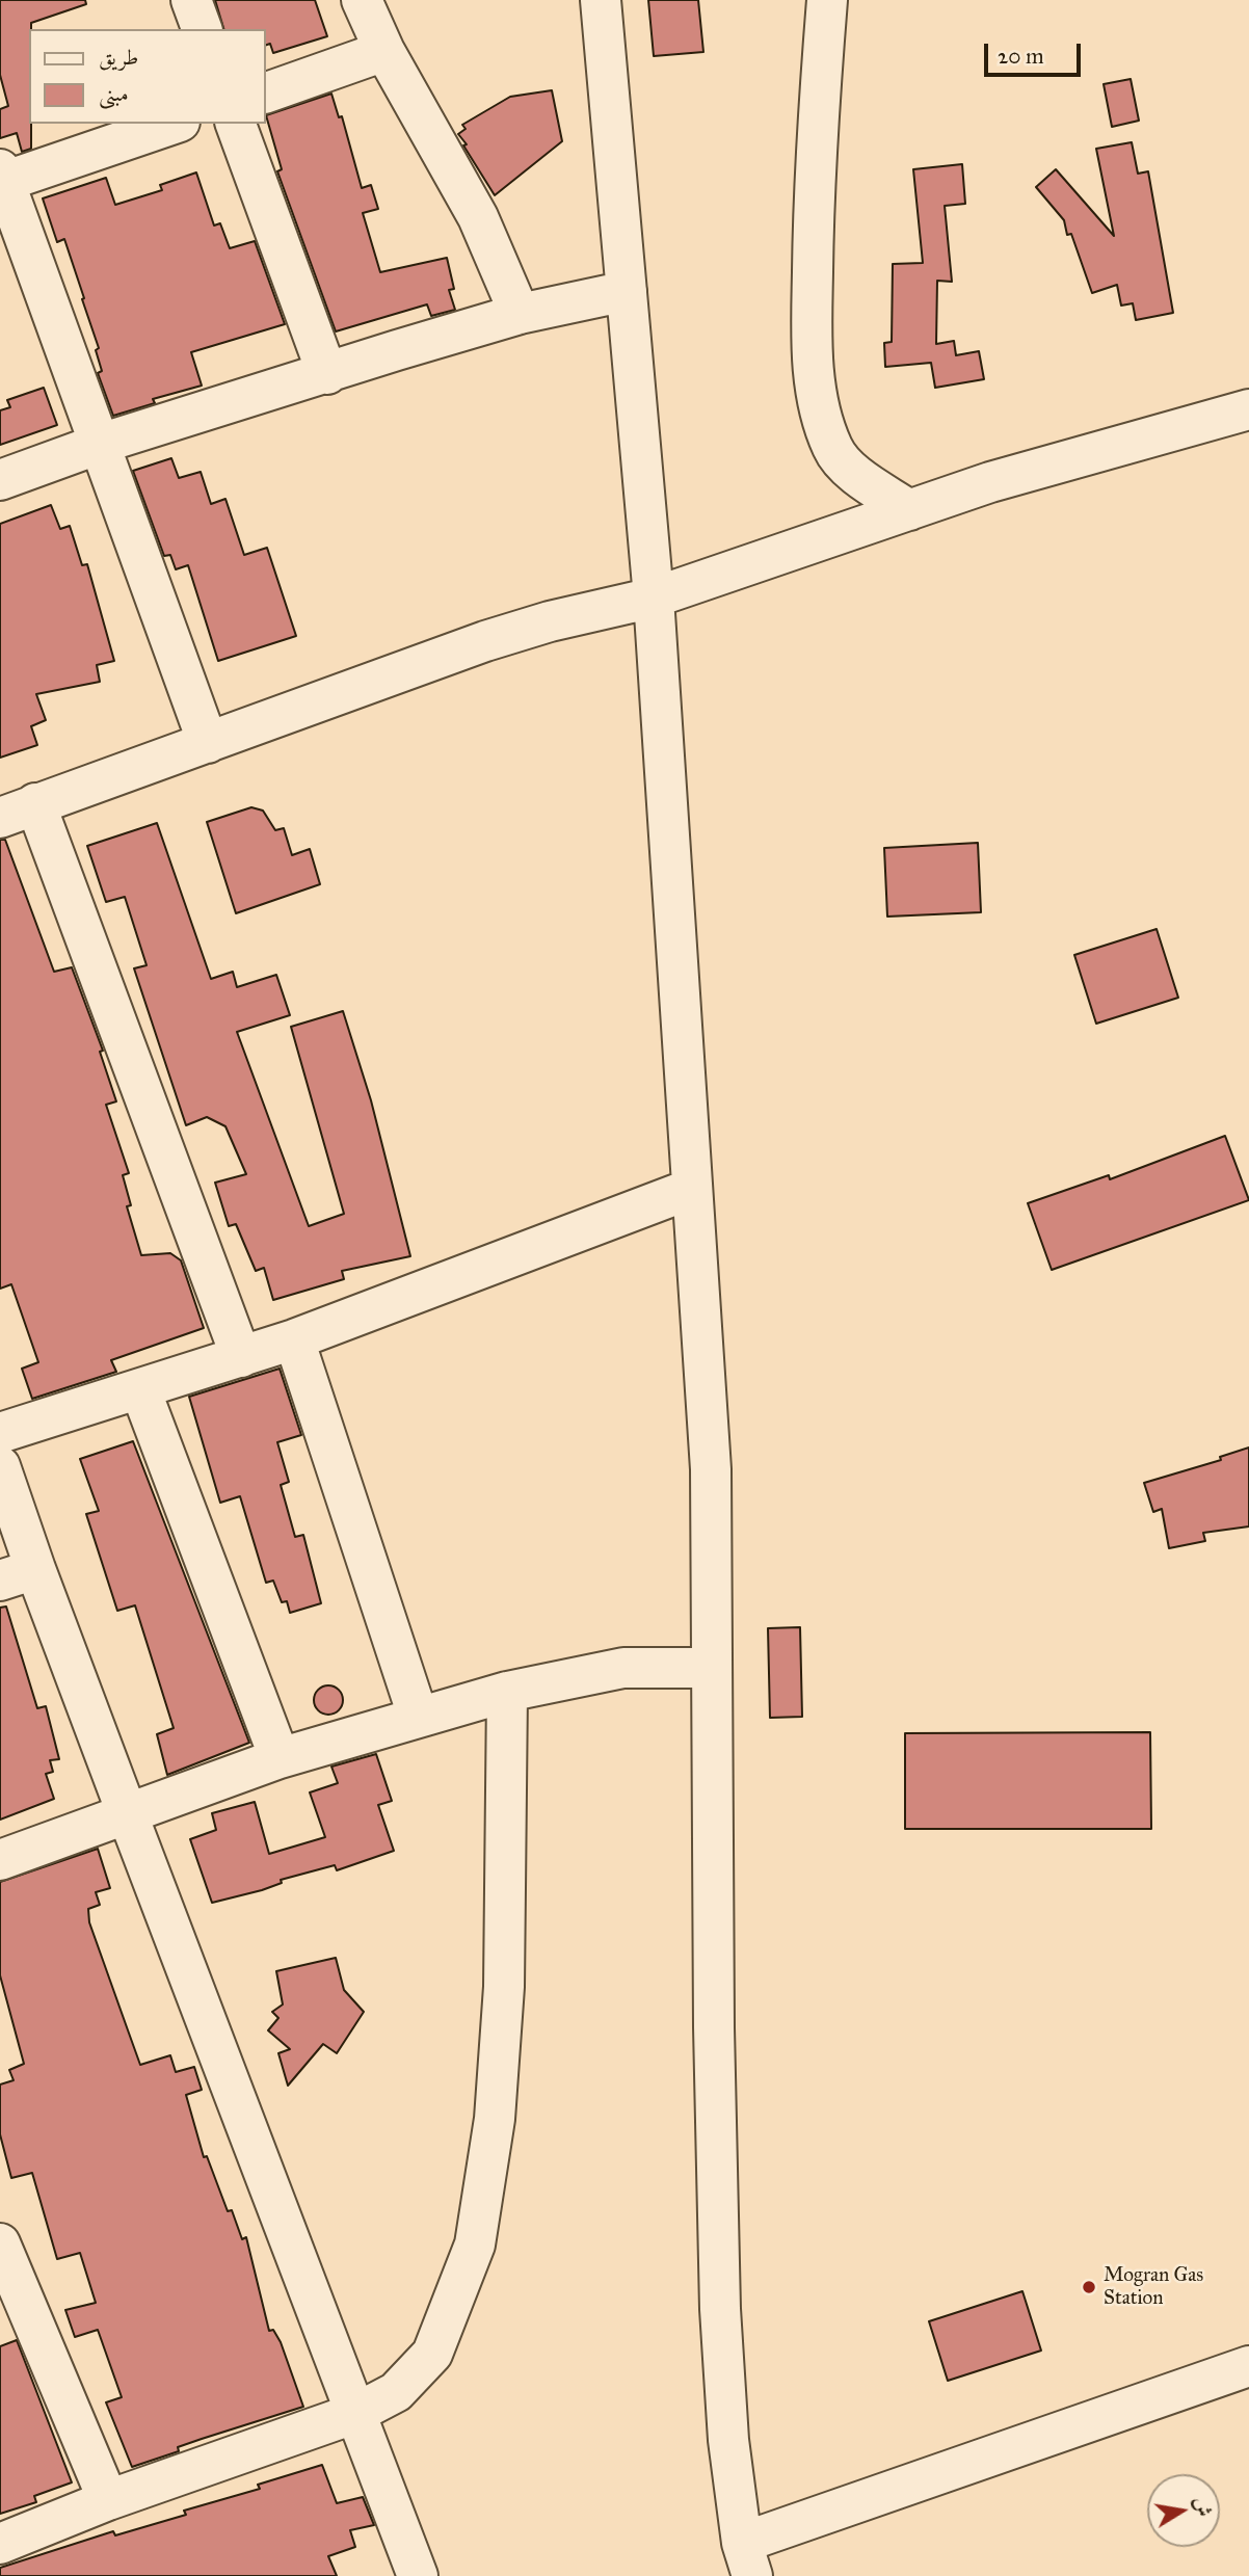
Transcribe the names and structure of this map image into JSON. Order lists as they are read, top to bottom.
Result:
{
  "places": ["Mogran Gas Station"],
  "legend": ["طريق", "مبنى"],
  "scale_bar": "20 m",
  "north": "right"
}
